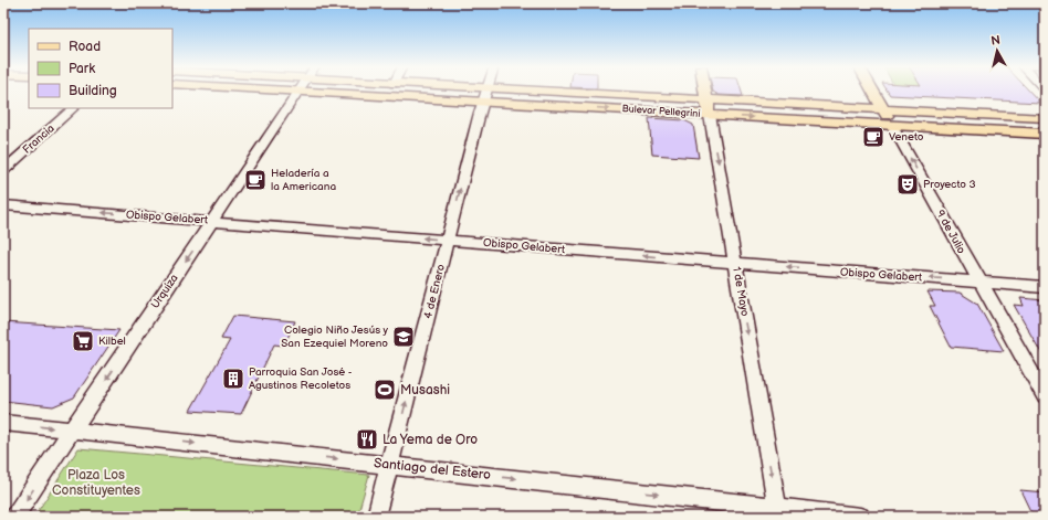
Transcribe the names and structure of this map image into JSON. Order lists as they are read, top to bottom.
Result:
{
  "streets": {
    "main road": ["Bulevar Pellegrini", "9 de Julio", "1 de Mayo"],
    "street": [
      "Francia",
      "Obispo Gelabert",
      "Urquiza",
      "4 de Enero",
      "Santiago del Estero"
    ]
  },
  "crossings": [
    ["Bulevar Pellegrini", "9 de Julio"],
    ["Bulevar Pellegrini", "Urquiza"],
    ["Bulevar Pellegrini", "4 de Enero"],
    ["Bulevar Pellegrini", "1 de Mayo"],
    ["Obispo Gelabert", "9 de Julio"],
    ["Obispo Gelabert", "Urquiza"],
    ["Obispo Gelabert", "4 de Enero"],
    ["Obispo Gelabert", "1 de Mayo"],
    ["Urquiza", "Santiago del Estero"],
    ["4 de Enero", "Santiago del Estero"],
    ["1 de Mayo", "Santiago del Estero"]
  ],
  "one_way": [
    "Obispo Gelabert",
    "9 de Julio",
    "Urquiza",
    "4 de Enero",
    "1 de Mayo",
    "Santiago del Estero"
  ],
  "parks": ["Plaza Los Constituyentes"],
  "places": {
    "cafe": ["Veneto", "Heladería a la Americana"],
    "theatre": ["Proyecto 3"],
    "school or university": ["Colegio Niño Jesús y San Ezequiel Moreno"],
    "supermarket": ["Kilbel"],
    "building": ["Parroquia San José - Agustinos Recoletos"],
    "sports": ["Musashi"],
    "restaurant": ["La Yema de Oro"]
  },
  "legend": ["Road", "Park", "Building"],
  "north": "top"
}
